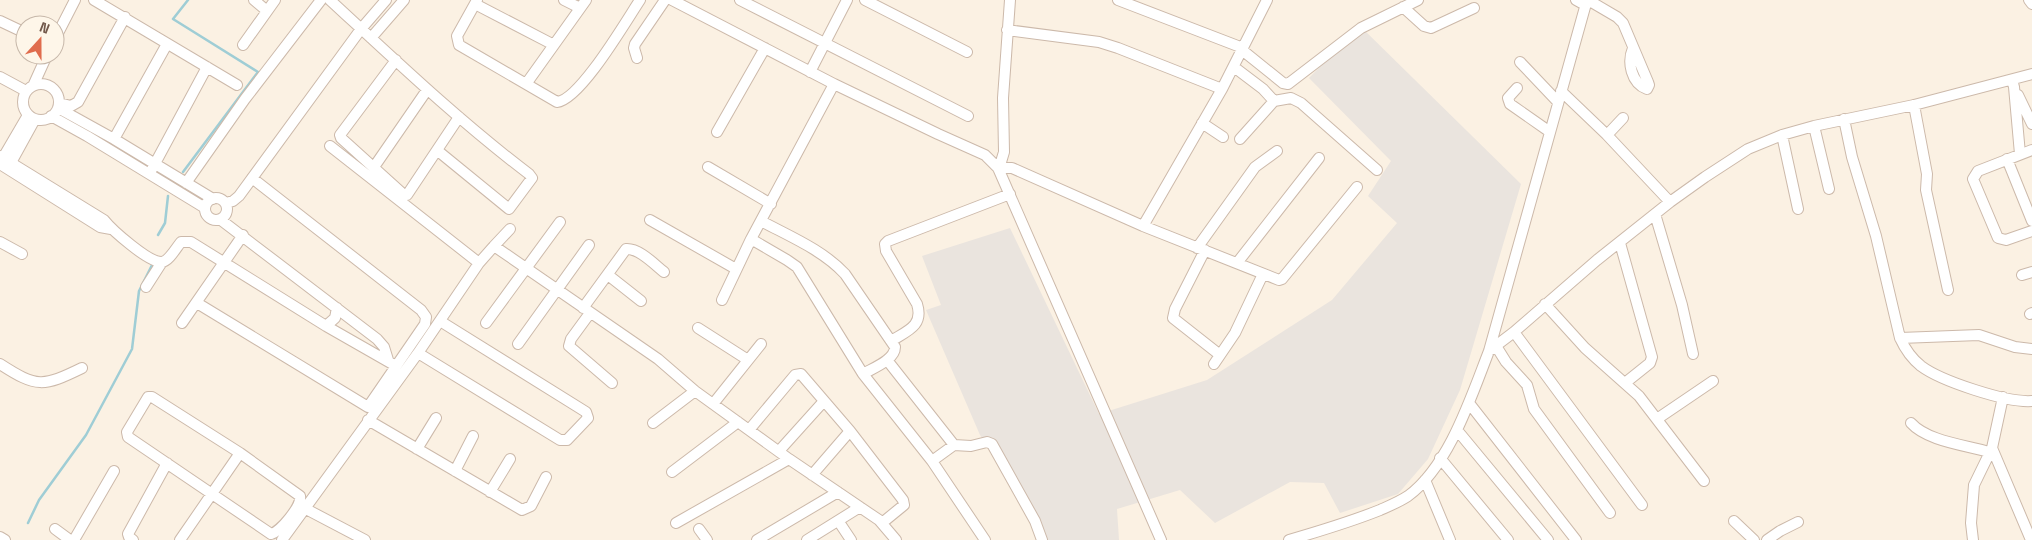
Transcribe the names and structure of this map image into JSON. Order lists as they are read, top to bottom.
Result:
{
  "north": "top"
}
